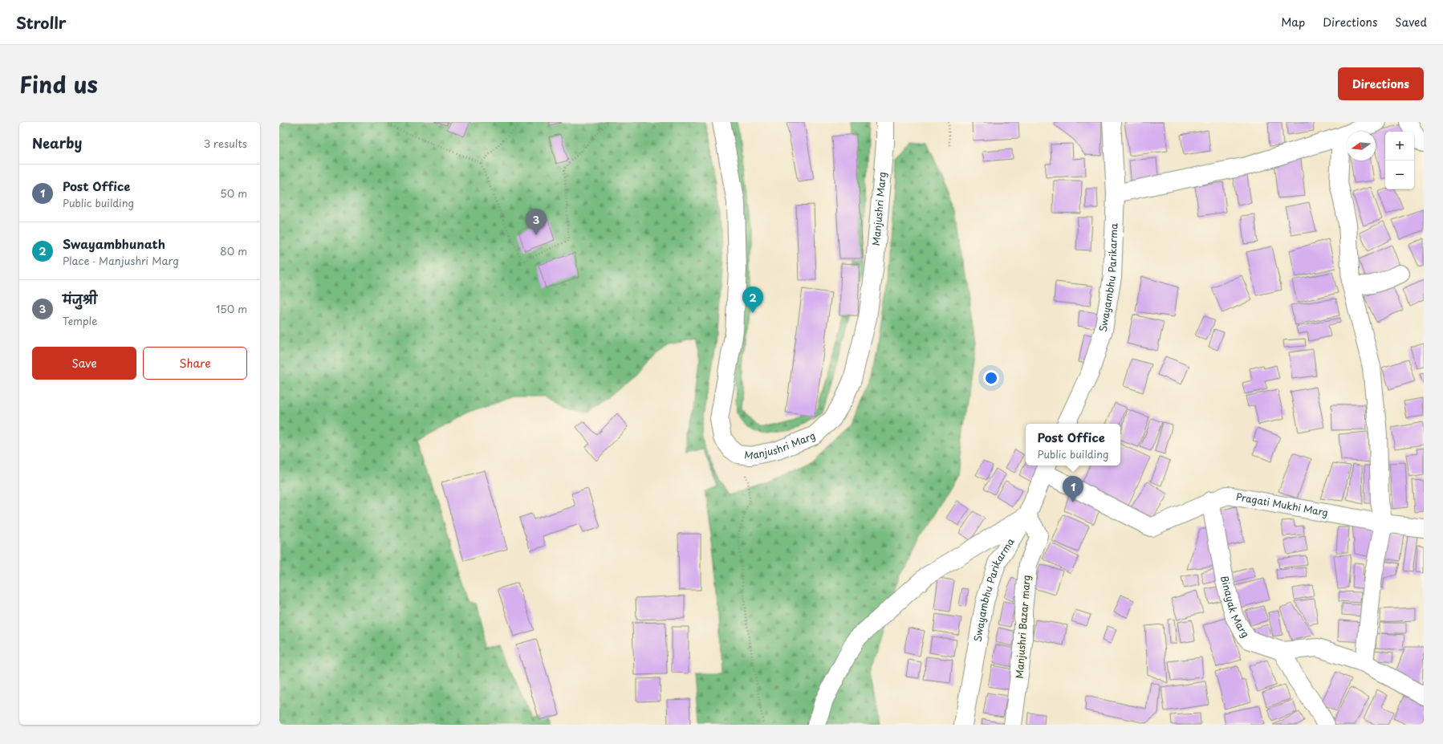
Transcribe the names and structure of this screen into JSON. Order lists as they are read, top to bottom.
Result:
{
  "streets": {
    "street": [
      "Manjushri Marg",
      "Swayambhu Parikarma",
      "Pragati Mukhi Marg",
      "Binayak Marg",
      "Manjushri Bazar marg"
    ]
  },
  "crossings": [
    ["Swayambhu Parikarma", "Pragati Mukhi Marg"],
    ["Swayambhu Parikarma", "Manjushri Bazar marg"],
    ["Pragati Mukhi Marg", "Binayak Marg"]
  ],
  "north": "left",
  "page": {
    "header": "Strollr",
    "nav": ["Map", "Directions", "Saved"],
    "title": "Find us",
    "buttons": [
      "Directions",
      ["Save", "Share"]
    ],
    "heading": ["Nearby", "3 results"],
    "map_buttons": ["+", "−"],
    "list": [
      {
        "mark": "1",
        "name": "Post Office",
        "note": "Public building",
        "value": "50 m"
      },
      {
        "mark": "2",
        "name": "Swayambhunath",
        "note": "Place · Manjushri Marg",
        "value": "80 m"
      },
      {
        "mark": "3",
        "name": "मंजुश्री",
        "note": "Temple",
        "value": "150 m"
      }
    ],
    "pins": ["3", "2", "1"],
    "popup": ["Post Office", "Public building"]
  }
}
